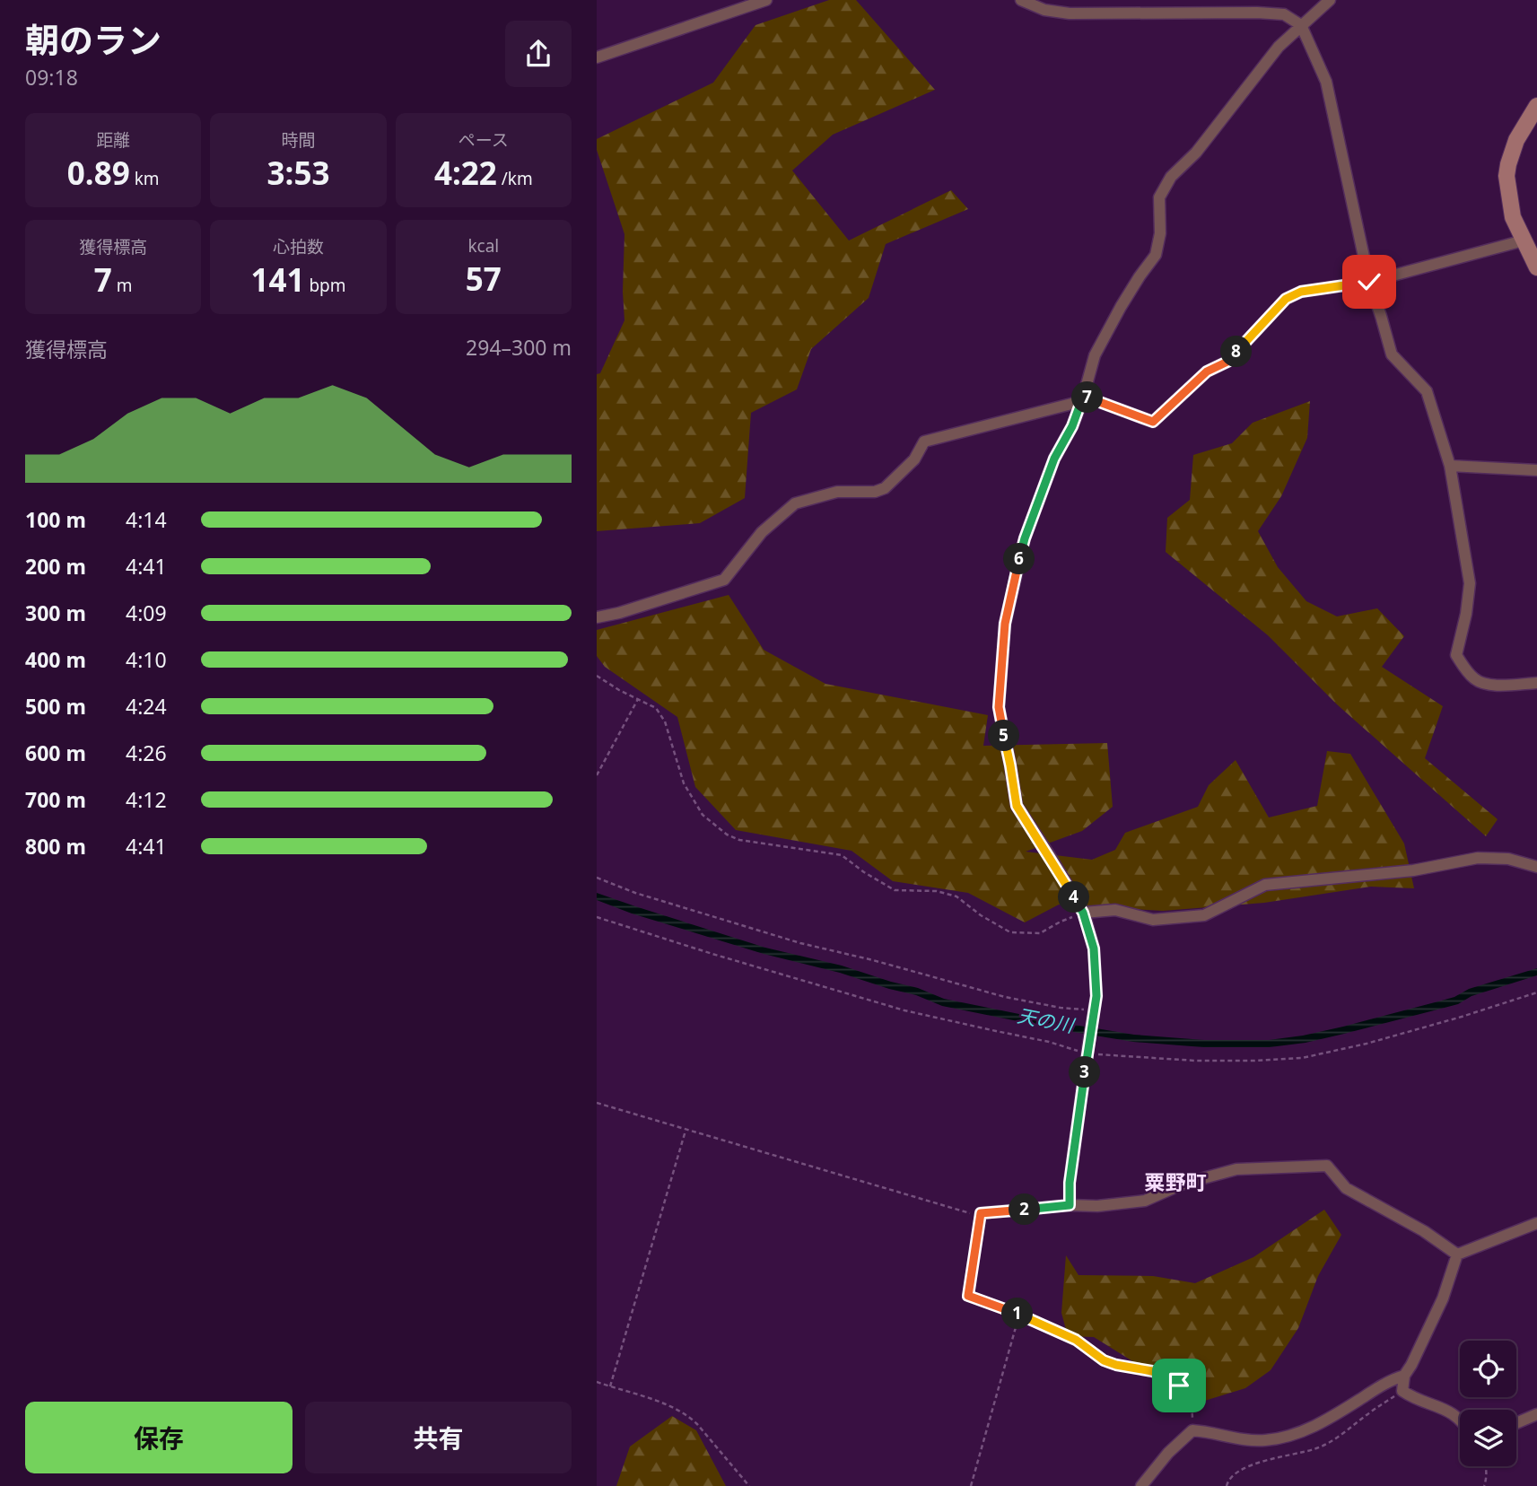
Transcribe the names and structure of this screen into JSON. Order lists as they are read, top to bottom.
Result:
{
  "districts": ["粟野町"],
  "water": ["天の川"],
  "page": {
    "heading": ["朝のラン", "09:18"],
    "stats": [
      ["距離", "0.89 km"],
      ["時間", "3:53"],
      ["ペース", "4:22 /km"],
      ["獲得標高", "7 m"],
      ["心拍数", "141 bpm"],
      ["kcal", "57"]
    ],
    "chart": ["獲得標高", "294–300 m"],
    "pins": [
      "8",
      "7",
      "6",
      "5",
      "4",
      "3",
      "2",
      "1"
    ],
    "list": [
      {
        "name": "100 m",
        "note": "4:14"
      },
      {
        "name": "200 m",
        "note": "4:41"
      },
      {
        "name": "300 m",
        "note": "4:09"
      },
      {
        "name": "400 m",
        "note": "4:10"
      },
      {
        "name": "500 m",
        "note": "4:24"
      },
      {
        "name": "600 m",
        "note": "4:26"
      },
      {
        "name": "700 m",
        "note": "4:12"
      },
      {
        "name": "800 m",
        "note": "4:41"
      }
    ],
    "buttons": ["保存", "共有"]
  }
}
